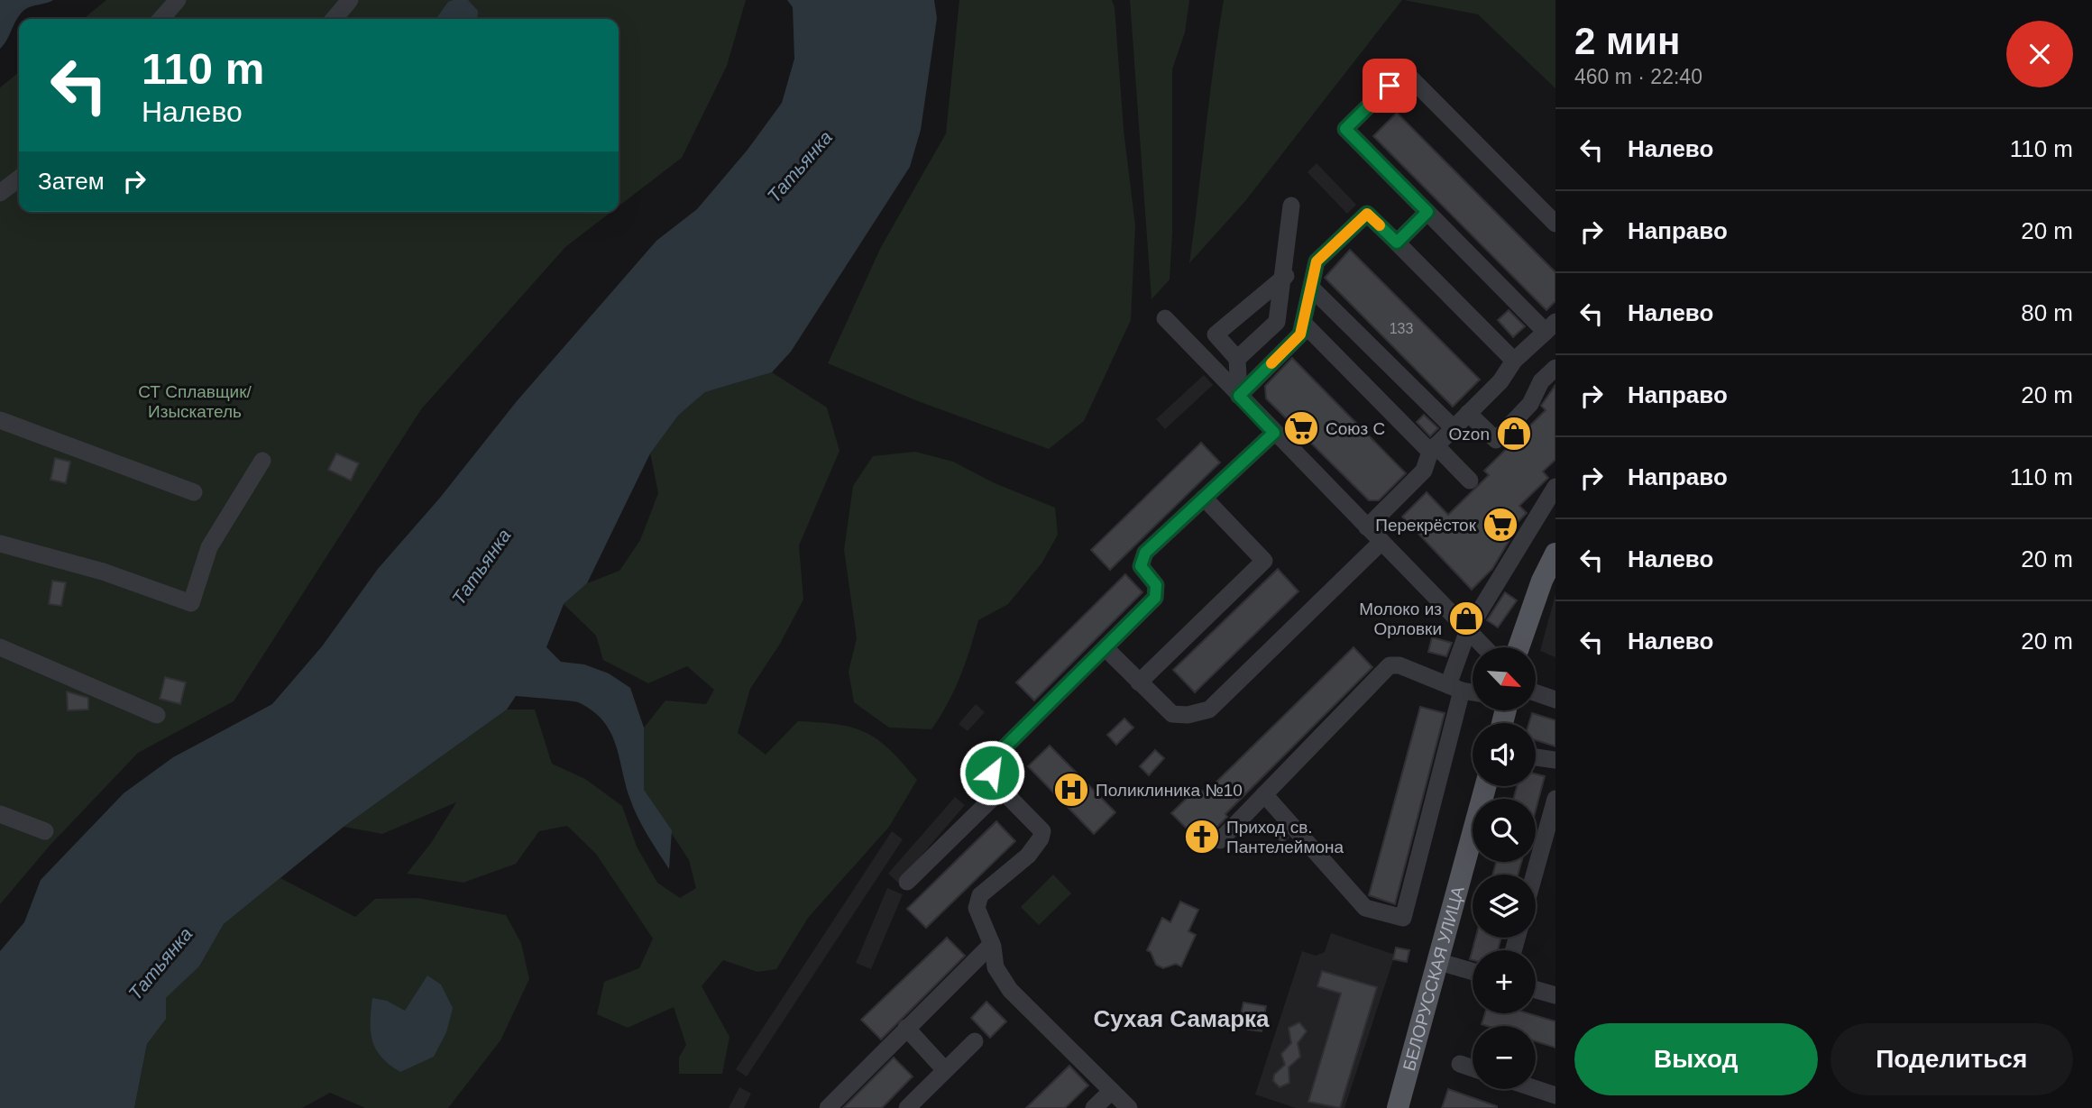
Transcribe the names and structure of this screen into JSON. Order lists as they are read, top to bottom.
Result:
{
  "streets": {
    "main road": ["БЕЛОРУССКАЯ УЛИЦА"]
  },
  "districts": ["Сухая Самарка"],
  "water": ["Татьянка"],
  "parks": ["СТ Сплавщик/ Изыскатель"],
  "places": {
    "supermarket": ["Союз С", "Перекрёсток"],
    "shop": ["Ozon", "Молоко из Орловки"],
    "hospital": ["Поликлиника №10"],
    "church": ["Приход св. Пантелеймона"]
  },
  "house_numbers": ["133"],
  "north": "bottom right",
  "page": {
    "heading": ["2 мин", "460 m · 22:40"],
    "turn": ["110 m", "Налево"],
    "list": [
      {
        "name": "Налево",
        "value": "110 m"
      },
      {
        "name": "Направо",
        "value": "20 m"
      },
      {
        "name": "Налево",
        "value": "80 m"
      },
      {
        "name": "Направо",
        "value": "20 m"
      },
      {
        "name": "Направо",
        "value": "110 m"
      },
      {
        "name": "Налево",
        "value": "20 m"
      },
      {
        "name": "Налево",
        "value": "20 m"
      }
    ],
    "then": "Затем",
    "map_buttons": ["+", "−"],
    "buttons": ["Выход", "Поделиться"]
  }
}
